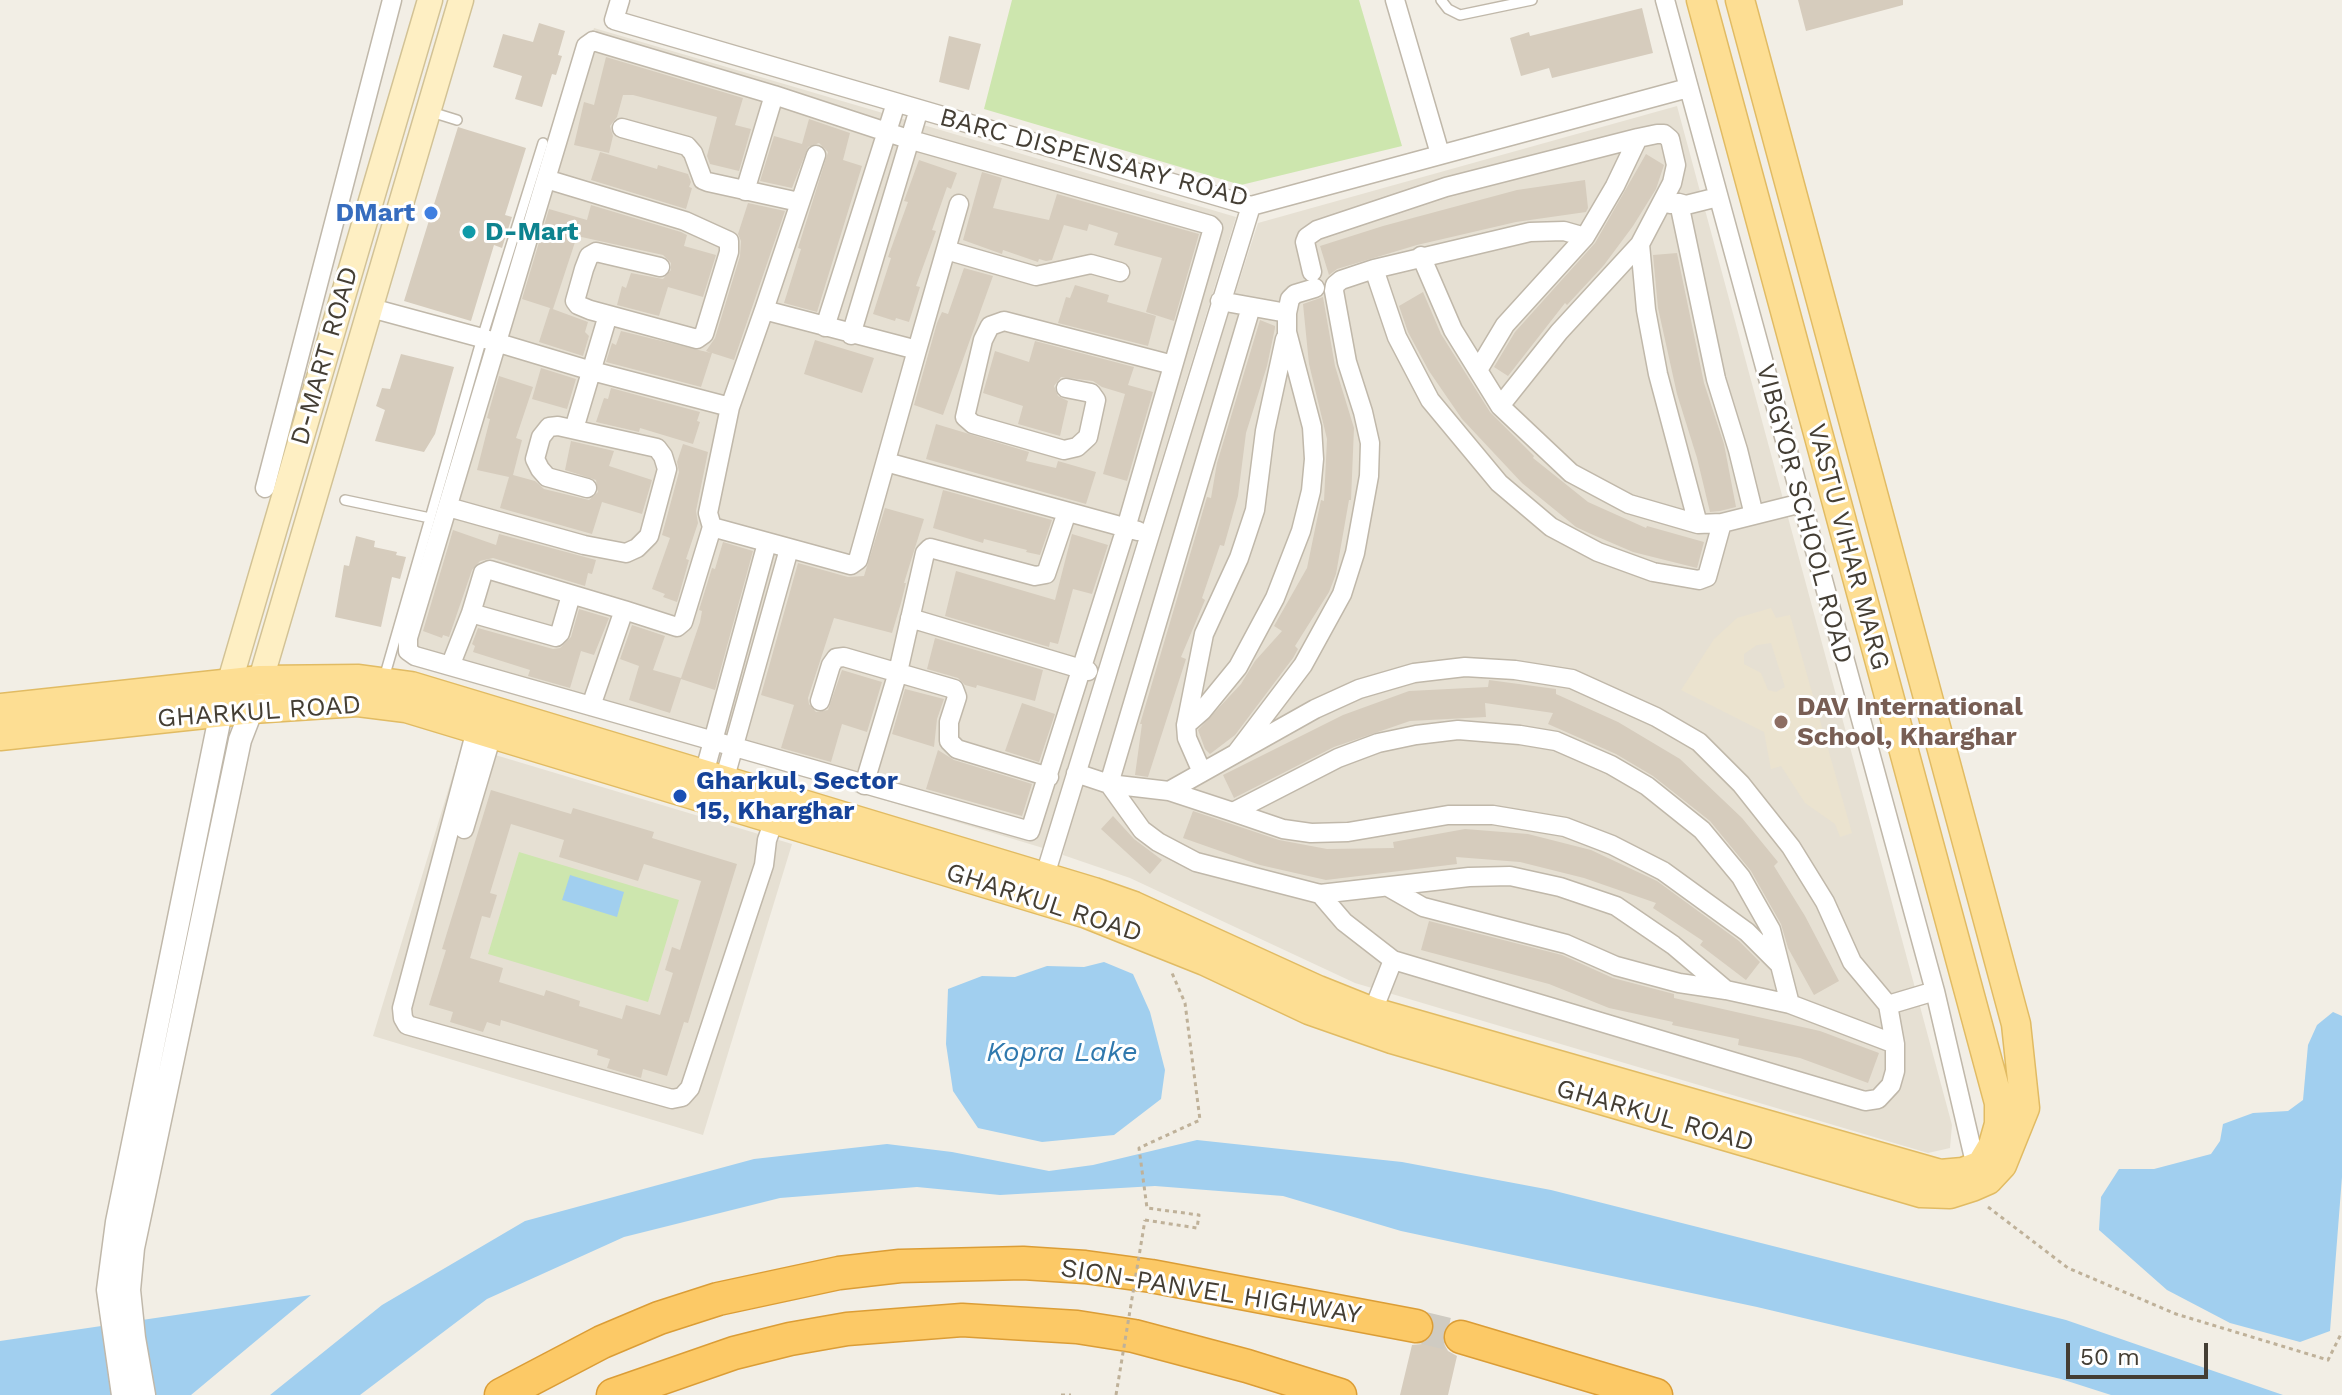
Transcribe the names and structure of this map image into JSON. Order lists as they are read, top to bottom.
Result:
{
  "streets": {
    "highway": ["SION-PANVEL HIGHWAY"],
    "main road": ["D-MART ROAD", "VASTU VIHAR MARG", "GHARKUL ROAD"],
    "street": ["BARC DISPENSARY ROAD", "VIBGYOR SCHOOL ROAD"]
  },
  "crossings": [
    ["BARC DISPENSARY ROAD", "VIBGYOR SCHOOL ROAD"],
    ["D-MART ROAD", "GHARKUL ROAD"],
    ["VIBGYOR SCHOOL ROAD", "VASTU VIHAR MARG"],
    ["VIBGYOR SCHOOL ROAD", "GHARKUL ROAD"],
    ["VASTU VIHAR MARG", "GHARKUL ROAD"]
  ],
  "water": ["Kopra Lake"],
  "places": [
    "DMart",
    "D-Mart",
    "DAV International School, Kharghar",
    "Gharkul, Sector 15, Kharghar"
  ],
  "scale_bar": "50 m"
}
